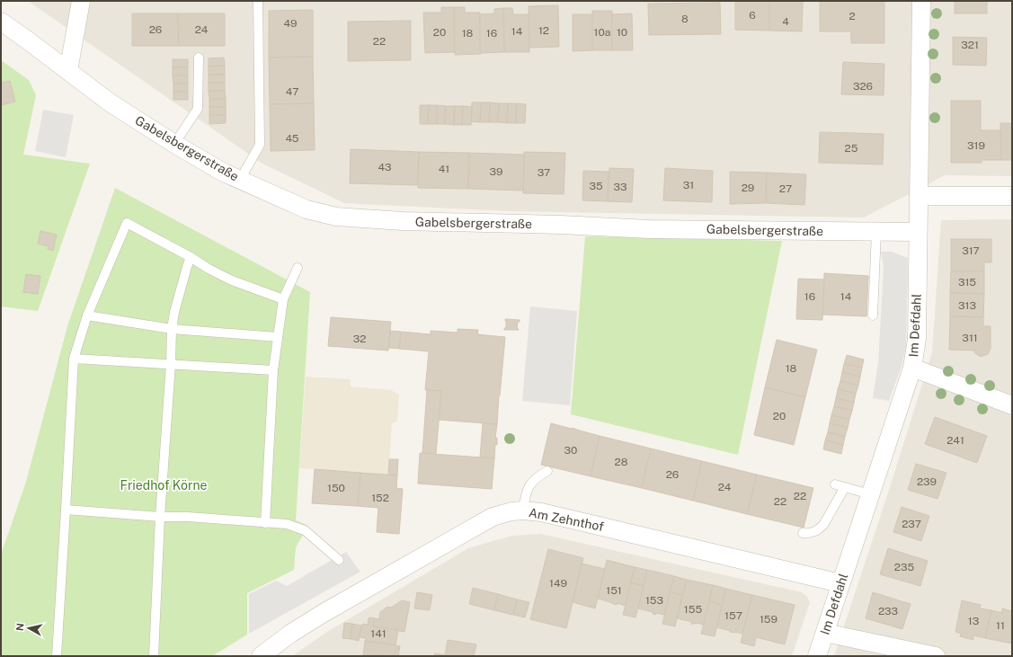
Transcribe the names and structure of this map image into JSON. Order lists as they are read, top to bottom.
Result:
{
  "streets": {
    "street": ["Gabelsbergerstraße", "Im Defdahl", "Am Zehnthof"]
  },
  "crossings": [
    ["Gabelsbergerstraße", "Im Defdahl"],
    ["Im Defdahl", "Am Zehnthof"]
  ],
  "parks": ["Friedhof Körne"],
  "house_numbers": [
    "6",
    "2",
    "8",
    "4",
    "49",
    "26",
    "24",
    "12",
    "14",
    "20",
    "10a",
    "10",
    "18",
    "16",
    "22",
    "321",
    "326",
    "47",
    "45",
    "319",
    "25",
    "43",
    "41",
    "39",
    "37",
    "31",
    "35",
    "33",
    "29",
    "27",
    "317",
    "315",
    "16",
    "14",
    "313",
    "311",
    "32",
    "18",
    "20",
    "241",
    "30",
    "28",
    "26",
    "239",
    "24",
    "150",
    "22",
    "152",
    "22",
    "237",
    "235",
    "149",
    "151",
    "153",
    "155",
    "233",
    "157",
    "159",
    "13",
    "11",
    "141"
  ],
  "north": "left"
}
